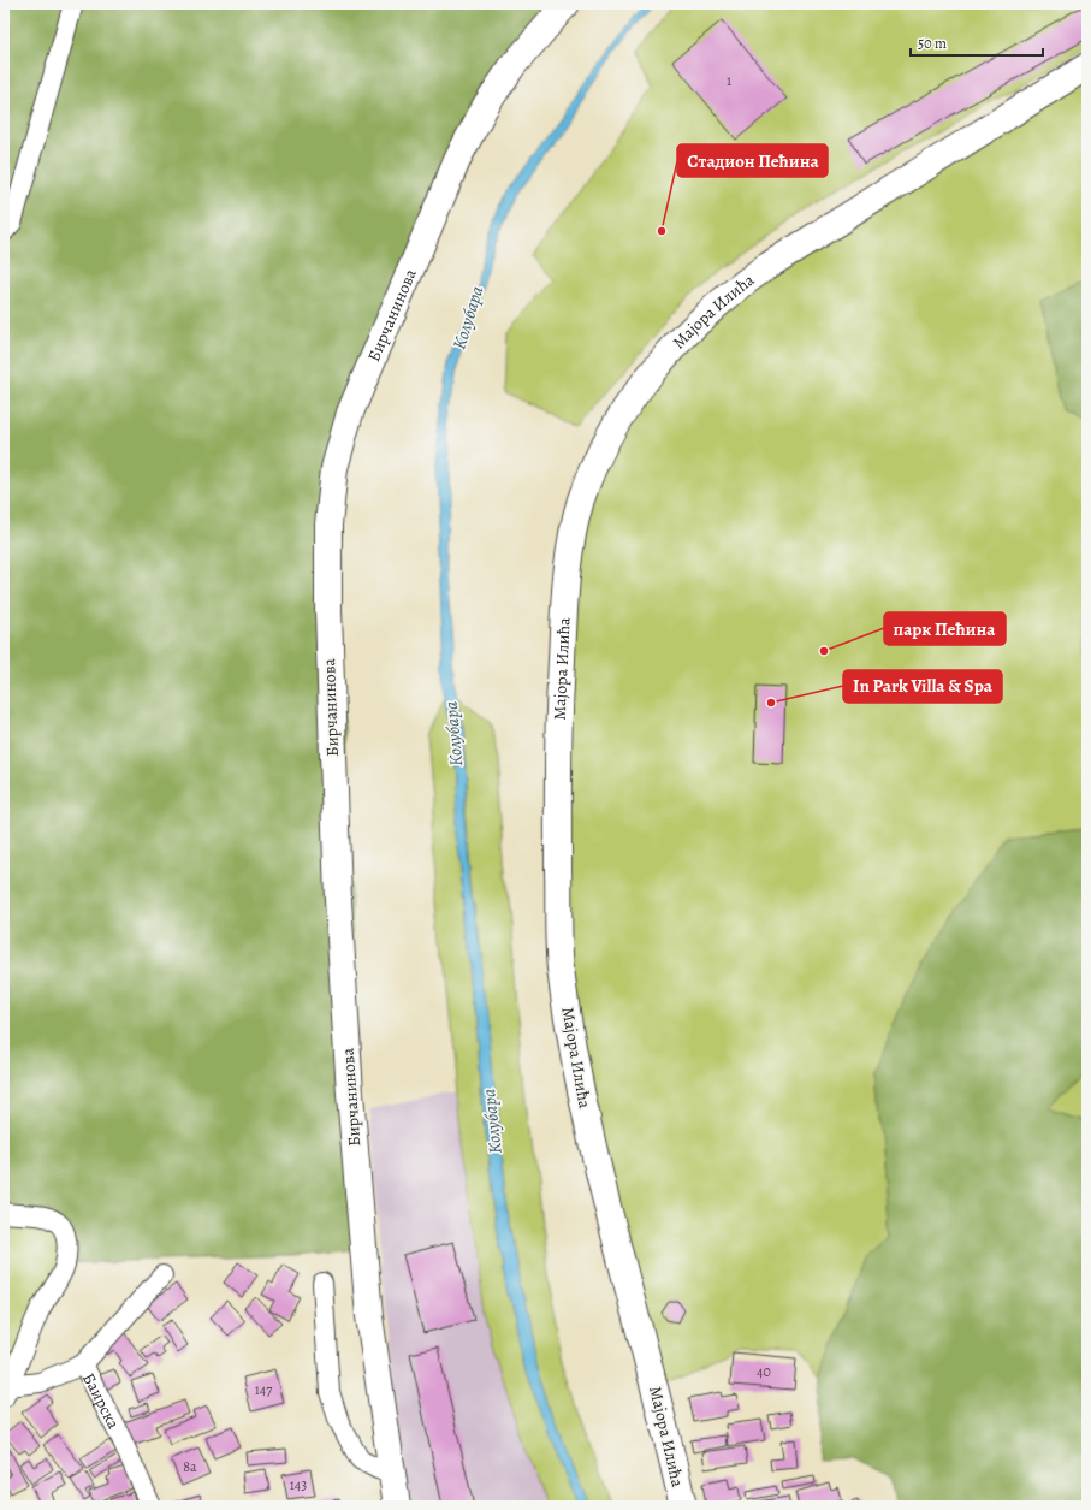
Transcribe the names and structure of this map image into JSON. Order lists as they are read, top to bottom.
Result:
{
  "streets": {
    "main road": ["Мајора Илића", "Бирчанинова"],
    "street": ["Баирска"]
  },
  "water": ["Колубара"],
  "places": ["Стадион Пећина", "парк Пећина", "In Park Villa & Spa"],
  "house_numbers": [
    "1",
    "40",
    "147",
    "8a",
    "143"
  ],
  "scale_bar": "50 m"
}
